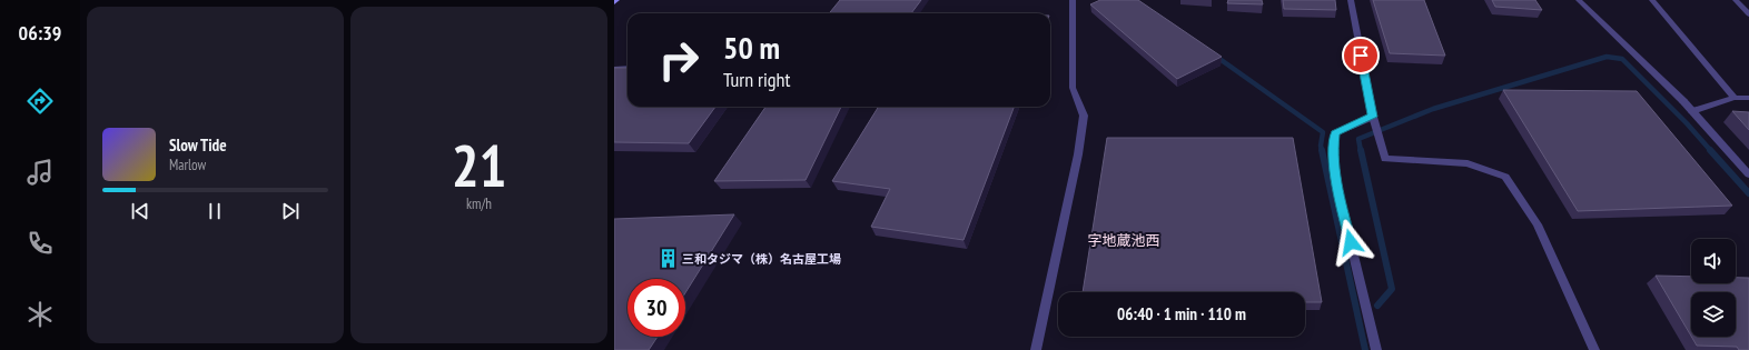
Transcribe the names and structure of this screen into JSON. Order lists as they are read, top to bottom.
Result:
{
  "districts": ["字地蔵池西"],
  "places": {
    "building": ["三和タジマ（株）名古屋工場"]
  },
  "page": {
    "tabs": "06:39",
    "tile": ["21", "km/h"],
    "turn": ["50 m", "Turn right"],
    "song": ["Slow Tide", "Marlow"],
    "limit": "30",
    "trip": "06:40 · 1 min · 110 m"
  }
}
